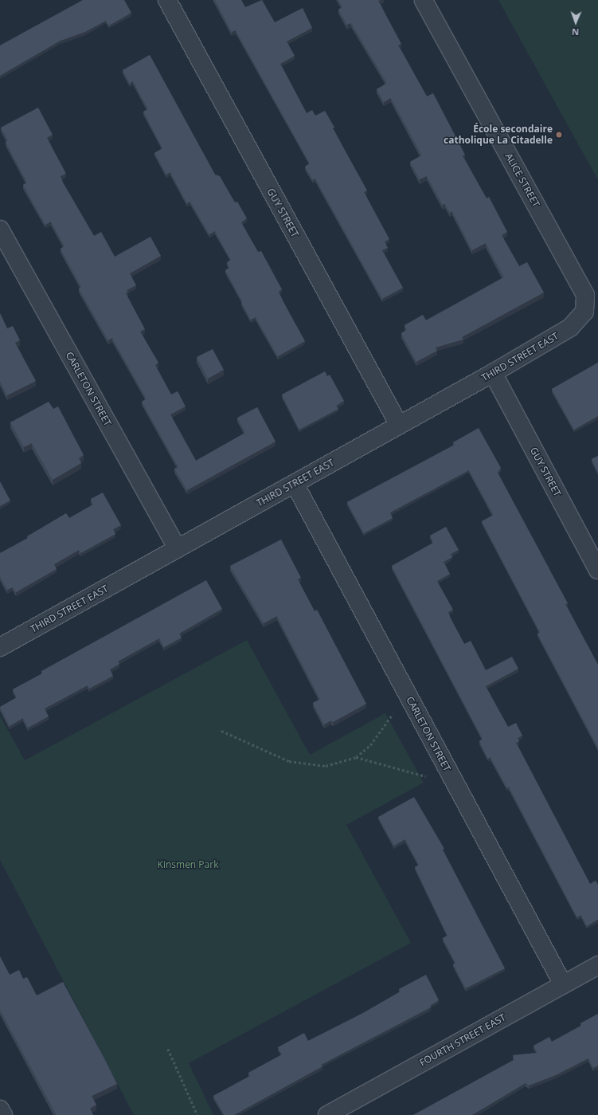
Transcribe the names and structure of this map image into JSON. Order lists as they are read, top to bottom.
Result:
{
  "streets": {
    "street": [
      "ALICE STREET",
      "GUY STREET",
      "THIRD STREET EAST",
      "CARLETON STREET",
      "FOURTH STREET EAST"
    ]
  },
  "crossings": [
    ["ALICE STREET", "THIRD STREET EAST"],
    ["GUY STREET", "THIRD STREET EAST"],
    ["THIRD STREET EAST", "CARLETON STREET"],
    ["CARLETON STREET", "FOURTH STREET EAST"]
  ],
  "parks": ["Kinsmen Park"],
  "places": ["École secondaire catholique La Citadelle"],
  "north": "bottom"
}
